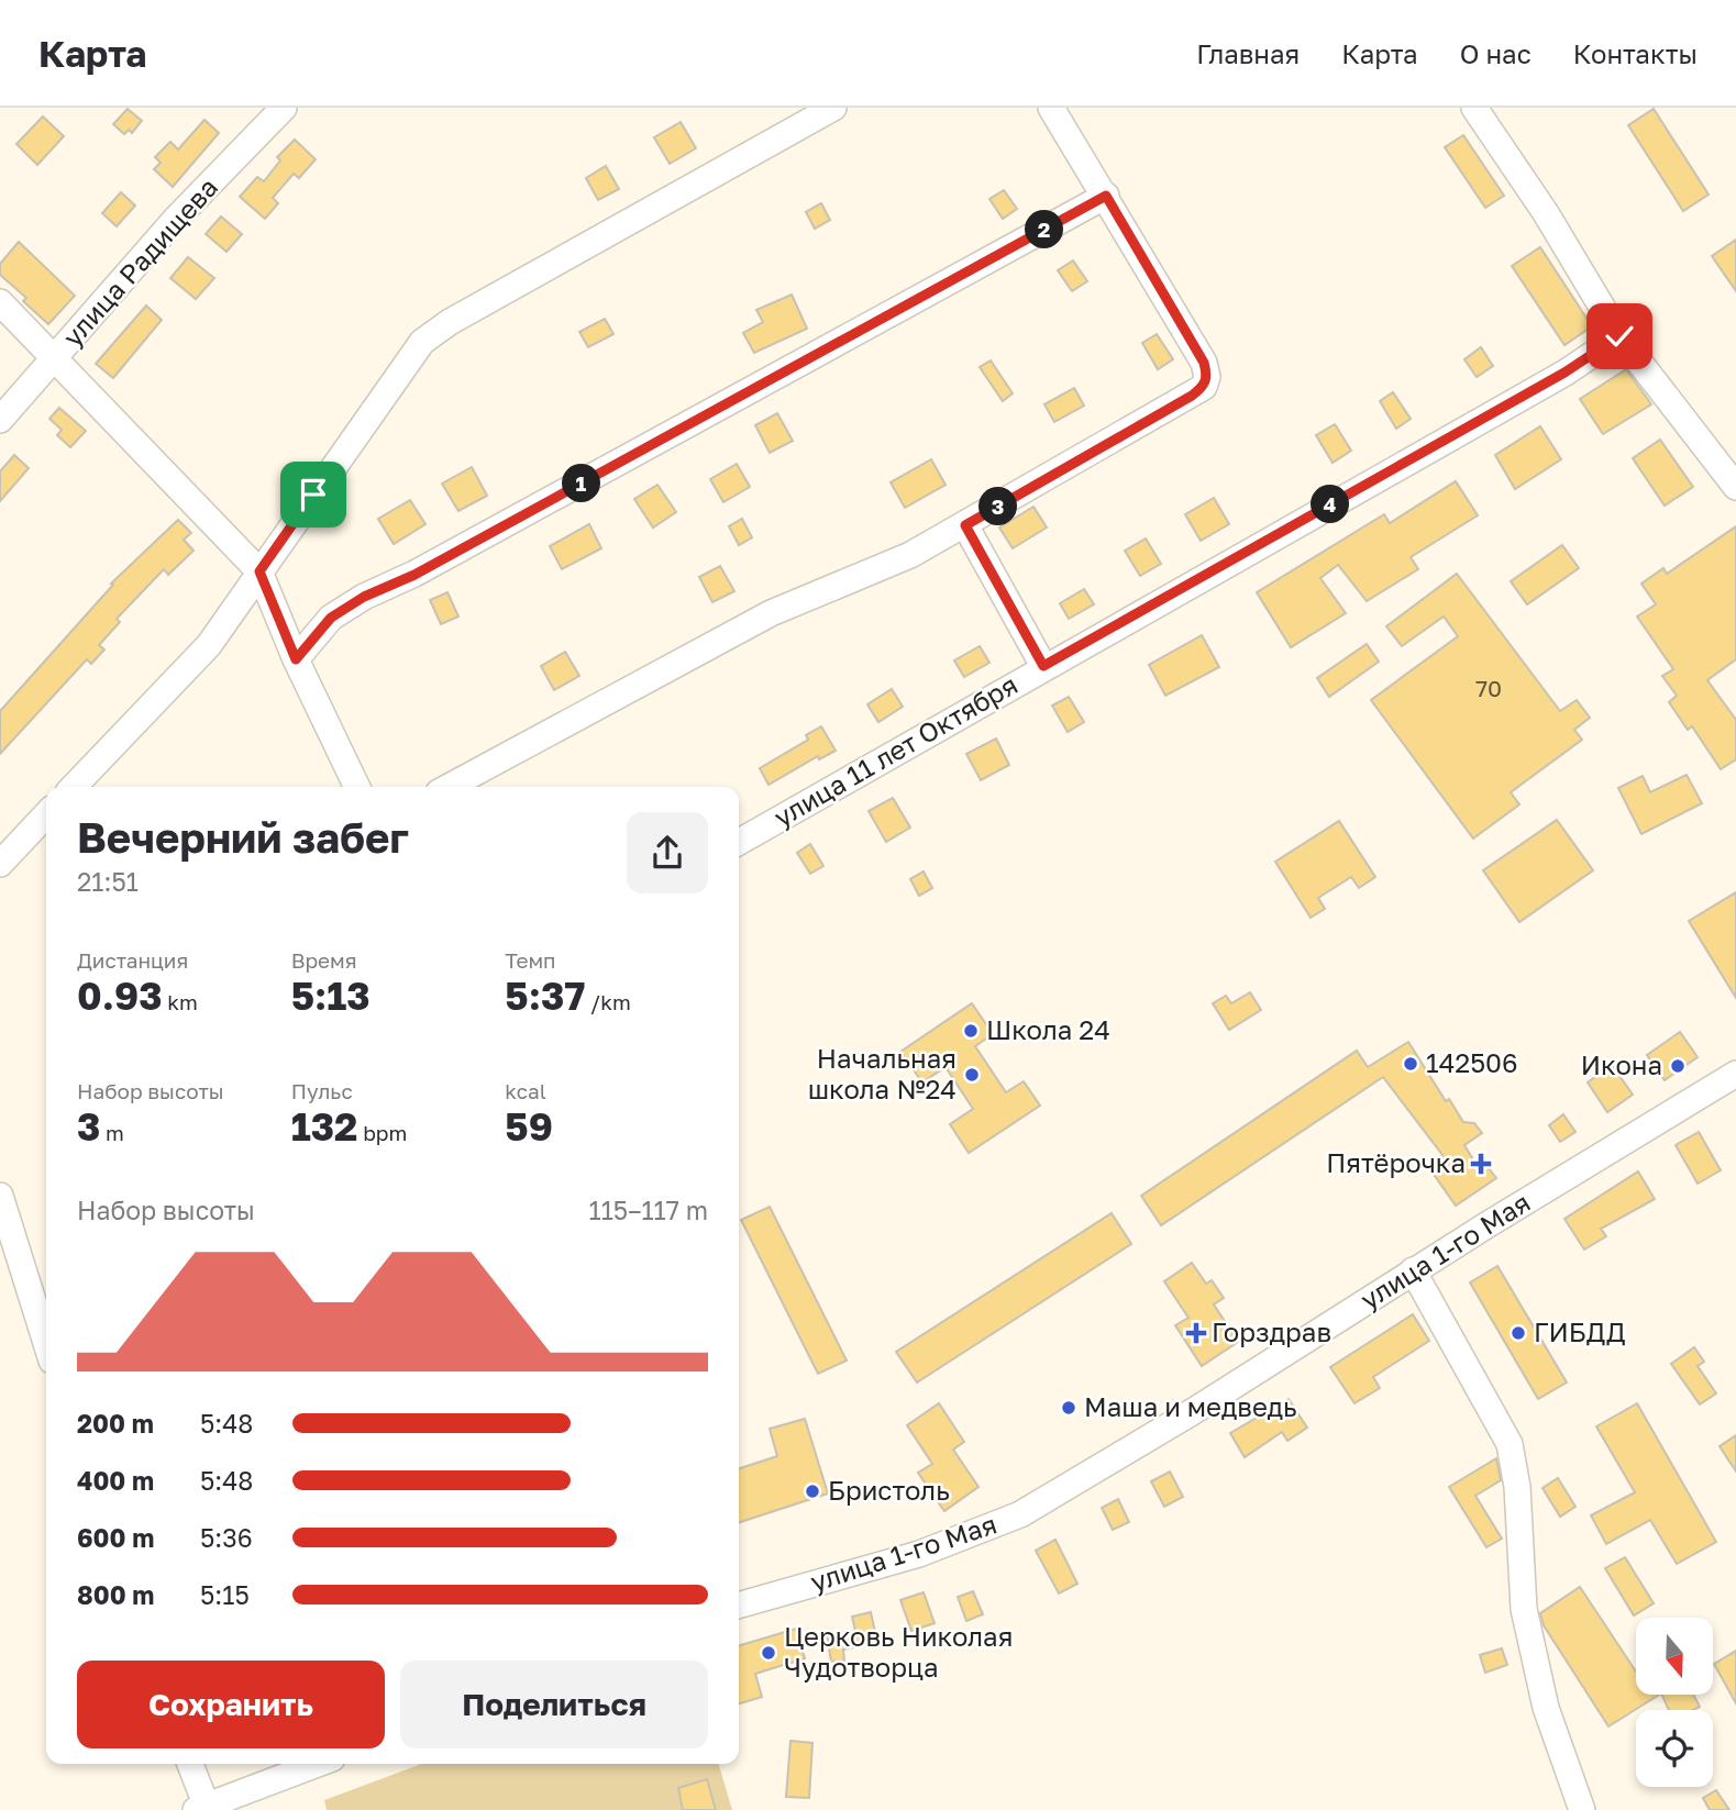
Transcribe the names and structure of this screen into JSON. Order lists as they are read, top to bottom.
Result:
{
  "streets": {
    "street": ["улица Радищева", "улица 11 лет Октября", "улица 1-го Мая"]
  },
  "places": {
    "other": [
      "Школа 24",
      "142506",
      "Икона",
      "Начальная школа №24",
      "ГИБДД",
      "Маша и медведь",
      "Бристоль",
      "Церковь Николая Чудотворца"
    ],
    "health": ["Пятёрочка", "Горздрав"]
  },
  "house_numbers": ["70"],
  "north": "bottom",
  "page": {
    "header": "Карта",
    "nav": [
      "Главная",
      "Карта",
      "О нас",
      "Контакты"
    ],
    "pins": [
      "2",
      "1",
      "4",
      "3"
    ],
    "heading": ["Вечерний забег", "21:51"],
    "stats": [
      ["Дистанция", "0.93 km"],
      ["Время", "5:13"],
      ["Темп", "5:37 /km"],
      ["Набор высоты", "3 m"],
      ["Пульс", "132 bpm"],
      ["kcal", "59"]
    ],
    "chart": ["Набор высоты", "115–117 m"],
    "list": [
      {
        "name": "200 m",
        "note": "5:48"
      },
      {
        "name": "400 m",
        "note": "5:48"
      },
      {
        "name": "600 m",
        "note": "5:36"
      },
      {
        "name": "800 m",
        "note": "5:15"
      }
    ],
    "buttons": ["Сохранить", "Поделиться"]
  }
}
